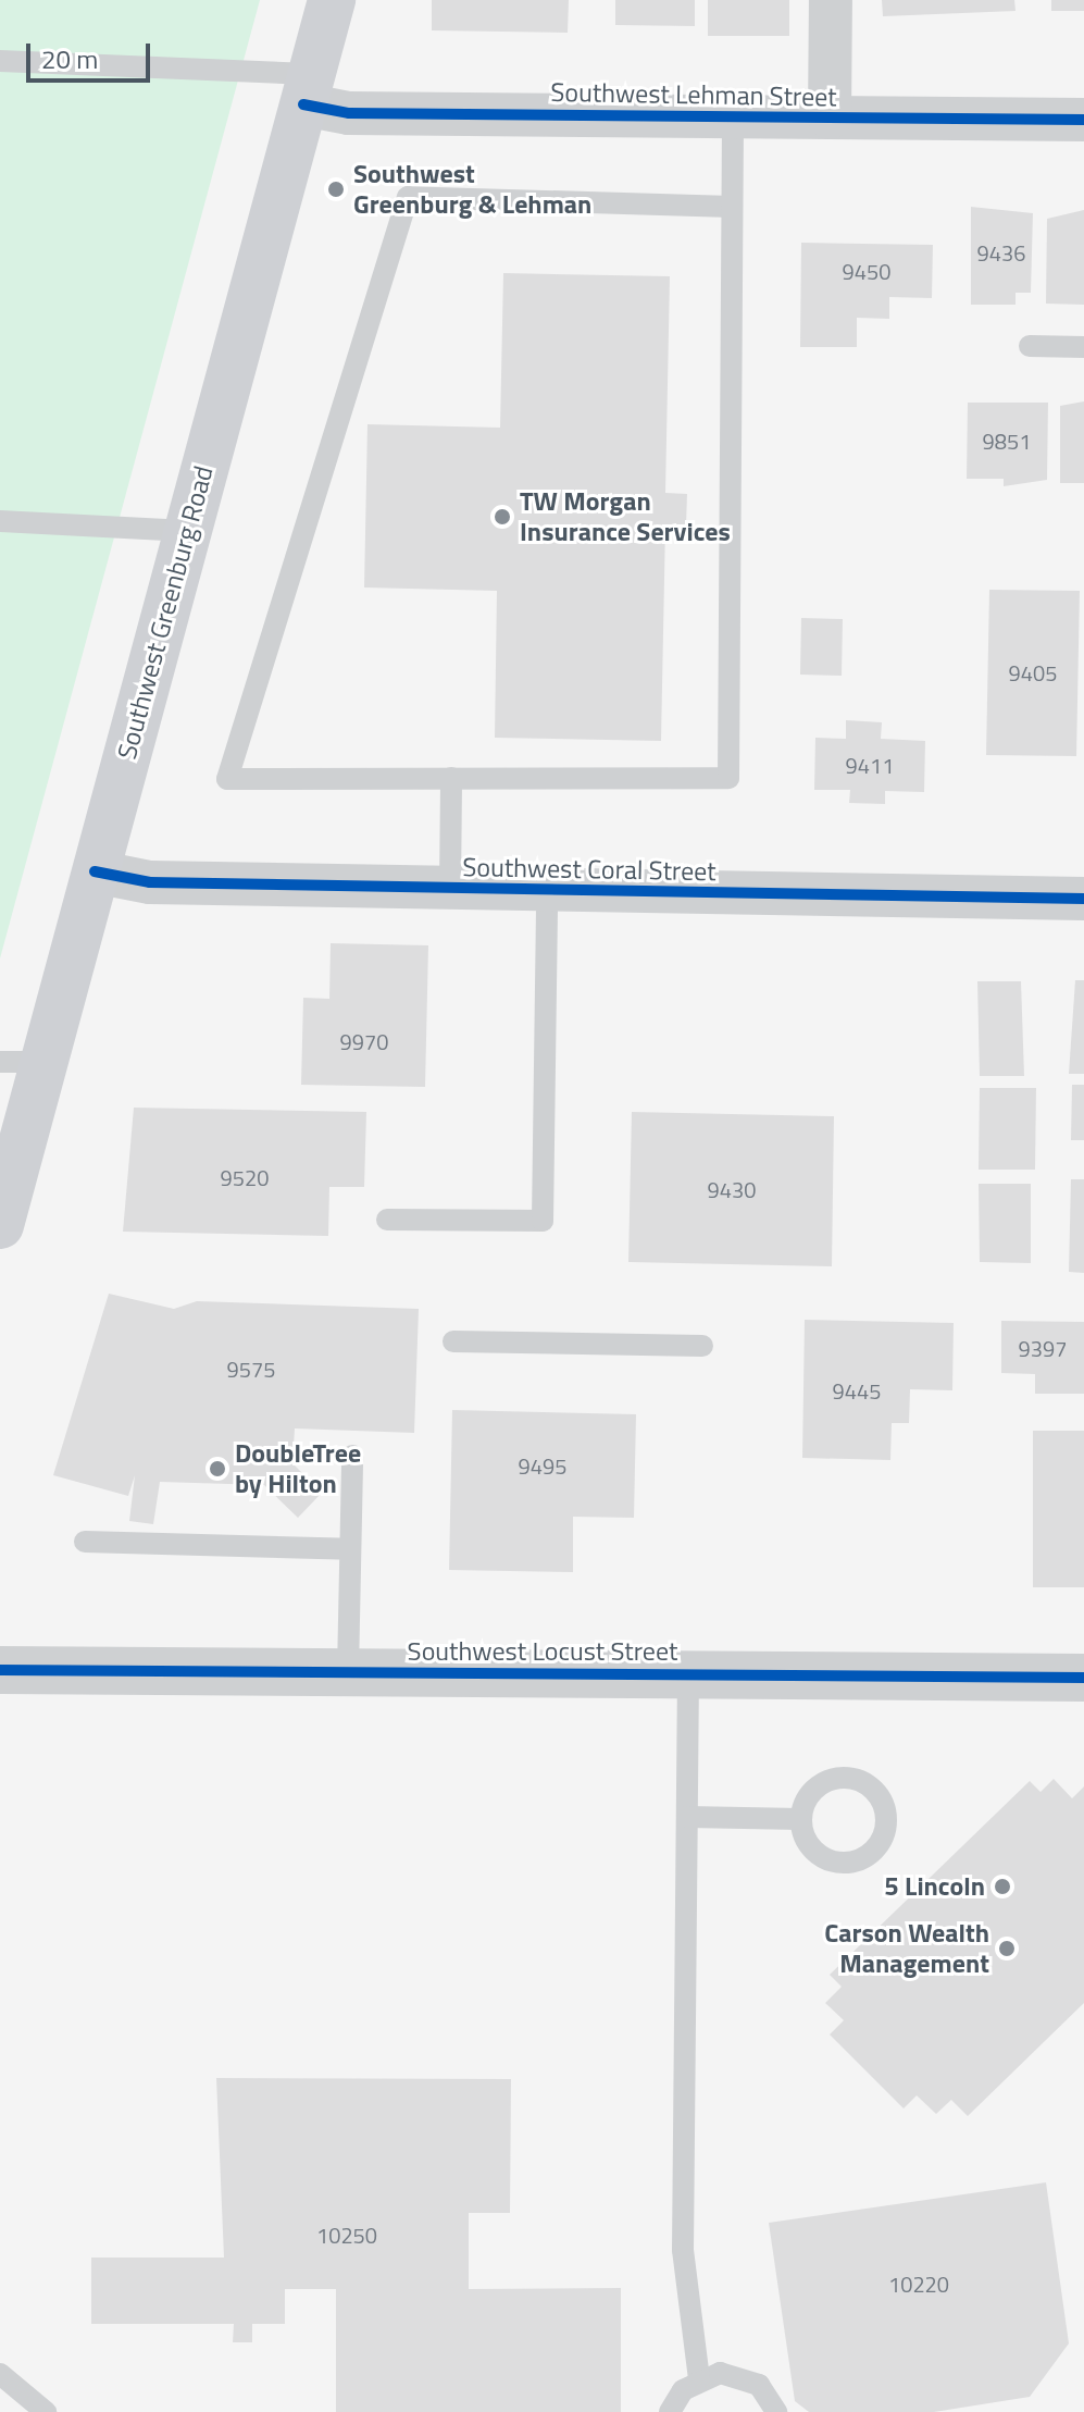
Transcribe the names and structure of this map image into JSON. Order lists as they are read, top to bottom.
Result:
{
  "streets": {
    "main road": ["Southwest Greenburg Road"],
    "street": ["Southwest Lehman Street", "Southwest Coral Street", "Southwest Locust Street"]
  },
  "crossings": [
    ["Southwest Lehman Street", "Southwest Greenburg Road"],
    ["Southwest Greenburg Road", "Southwest Coral Street"]
  ],
  "places": [
    "Southwest Greenburg & Lehman",
    "TW Morgan Insurance Services",
    "DoubleTree by Hilton",
    "5 Lincoln",
    "Carson Wealth Management"
  ],
  "house_numbers": [
    "9436",
    "9450",
    "9851",
    "9405",
    "9411",
    "9970",
    "9520",
    "9430",
    "9397",
    "9575",
    "9445",
    "9495",
    "10250",
    "10220"
  ],
  "scale_bar": "20 m"
}
